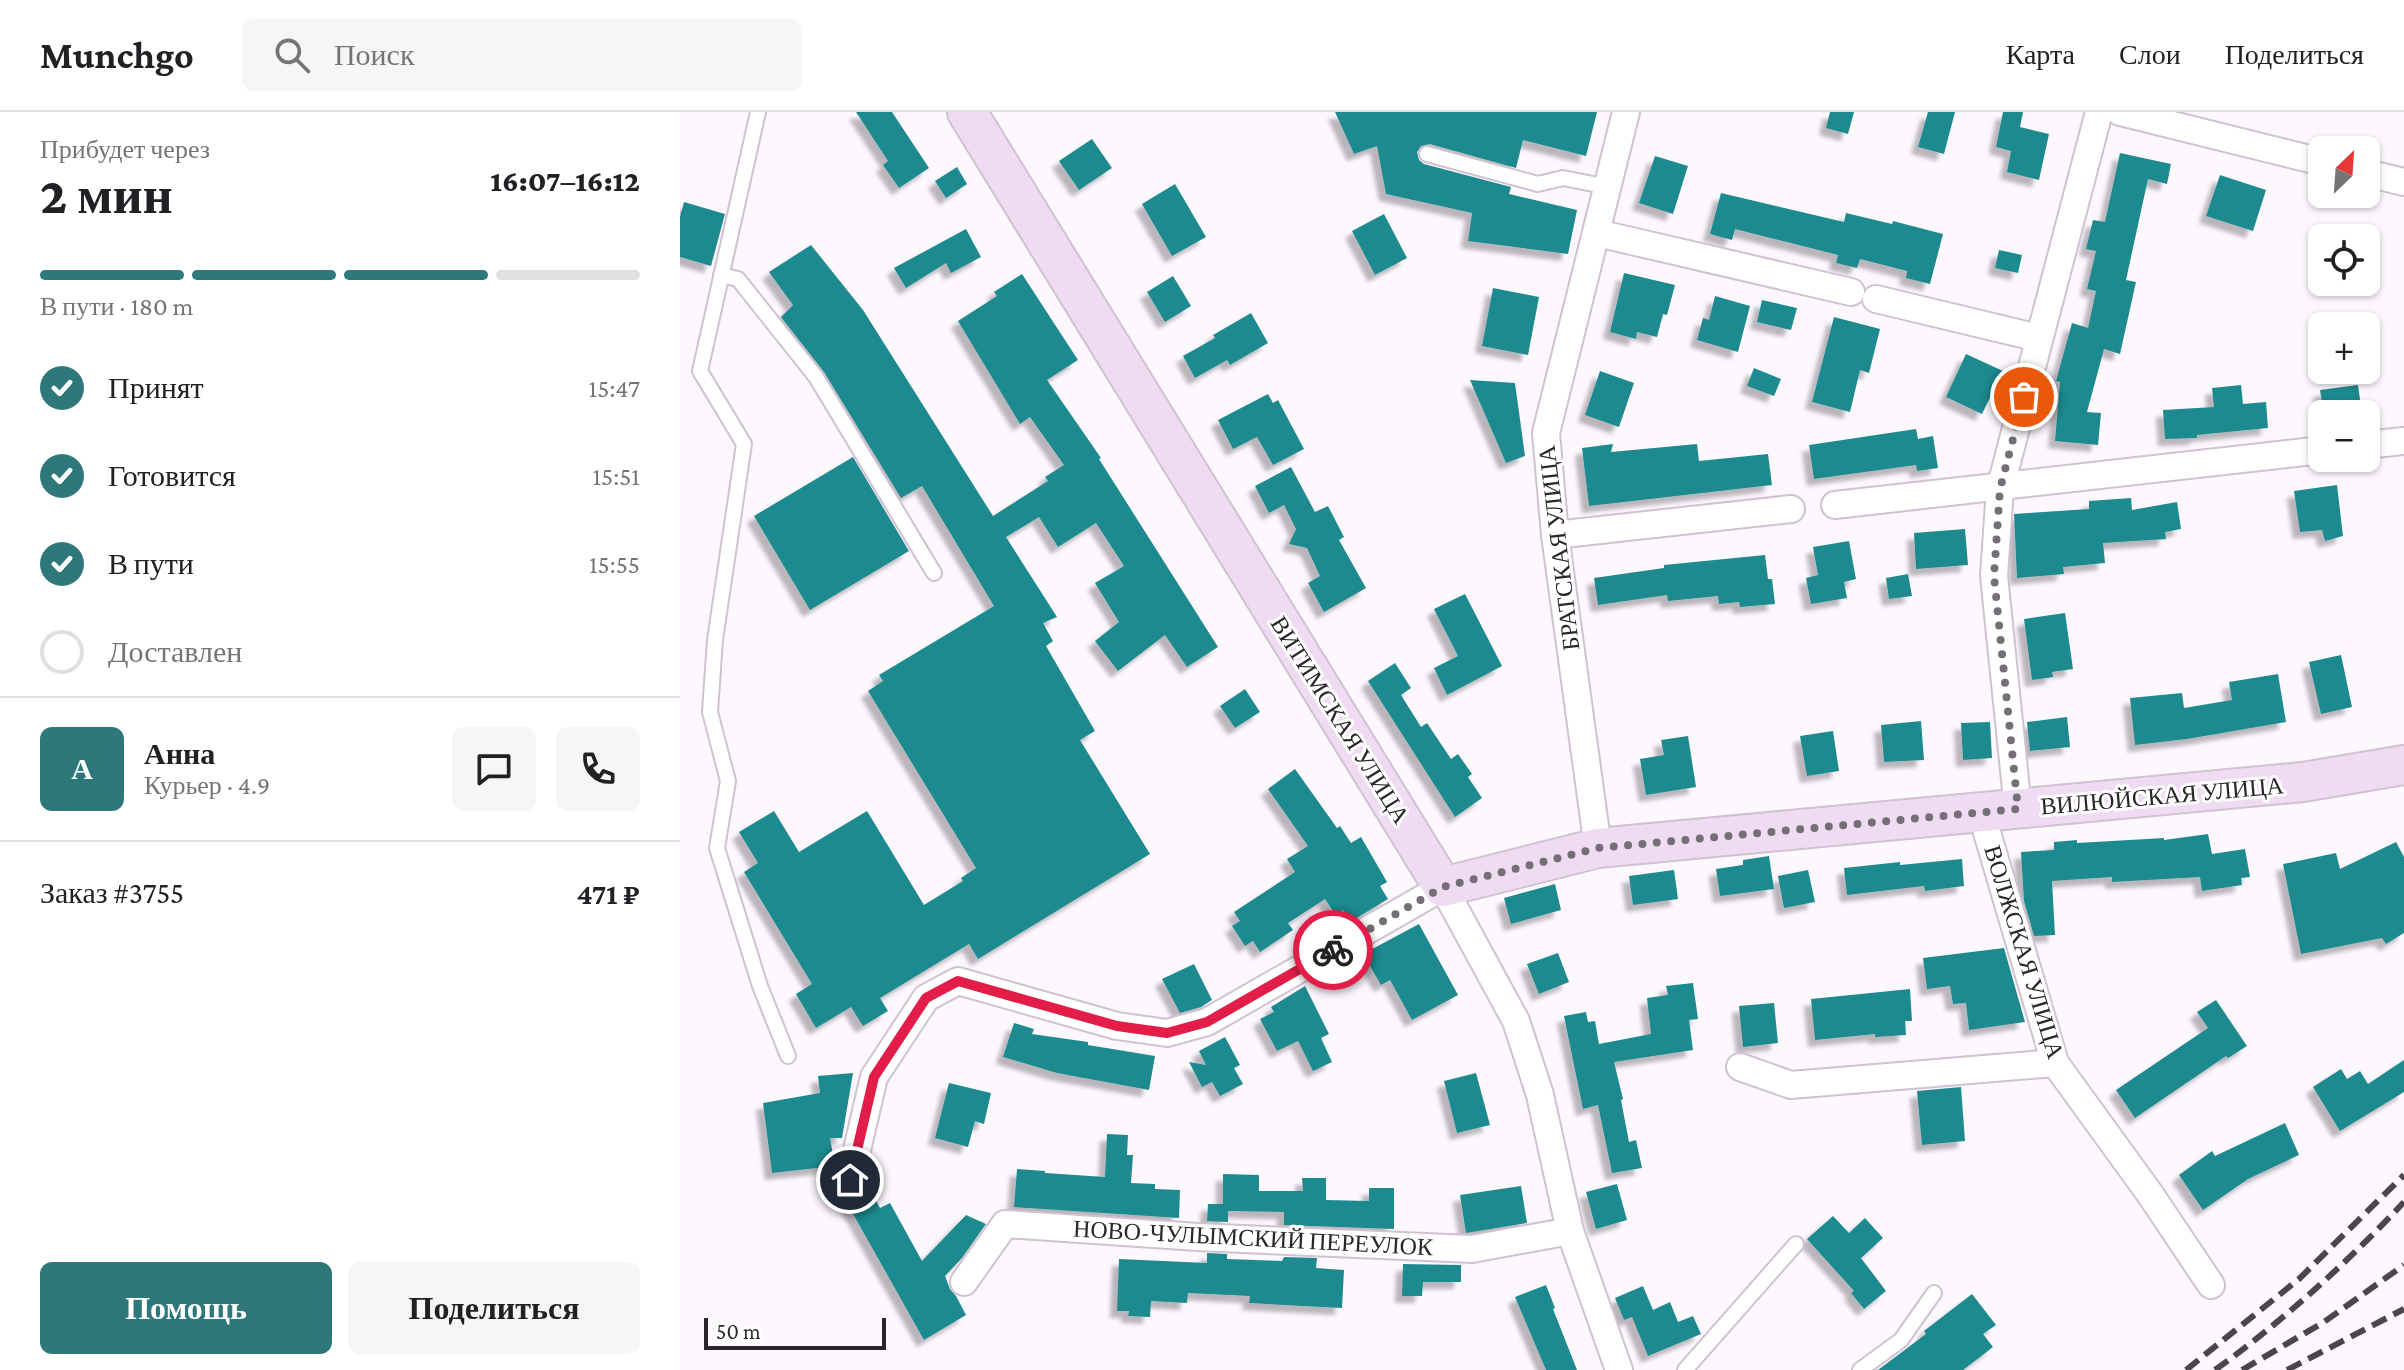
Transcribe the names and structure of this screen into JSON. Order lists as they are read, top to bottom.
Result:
{
  "streets": {
    "street": [
      "БРАТСКАЯ УЛИЦА",
      "ВИТИМСКАЯ УЛИЦА",
      "ВИЛЮЙСКАЯ УЛИЦА",
      "ВОЛЖСКАЯ УЛИЦА",
      "НОВО-ЧУЛЫМСКИЙ ПЕРЕУЛОК"
    ]
  },
  "crossings": [
    ["БРАТСКАЯ УЛИЦА", "ВИЛЮЙСКАЯ УЛИЦА"],
    ["ВИТИМСКАЯ УЛИЦА", "ВИЛЮЙСКАЯ УЛИЦА"],
    ["ВИТИМСКАЯ УЛИЦА", "НОВО-ЧУЛЫМСКИЙ ПЕРЕУЛОК"],
    ["ВИЛЮЙСКАЯ УЛИЦА", "ВОЛЖСКАЯ УЛИЦА"]
  ],
  "scale_bar": "50 m",
  "north": "top right",
  "page": {
    "header": "Munchgo",
    "search": "Поиск",
    "nav": ["Карта", "Слои", "Поделиться"],
    "heading": ["2 мин", "Прибудет через", "16:07–16:12"],
    "panel": [
      "Анна",
      "Курьер · 4.9",
      "Заказ #3755",
      "471 ₽"
    ],
    "map_buttons": ["+", "−"],
    "bar": "В пути · 180 m",
    "list": [
      ["Принят", "15:47"],
      ["Готовится", "15:51"],
      ["В пути", "15:55"],
      "Доставлен"
    ],
    "round": "А",
    "buttons": ["Помощь", "Поделиться"],
    "scale": "50 m"
  }
}
